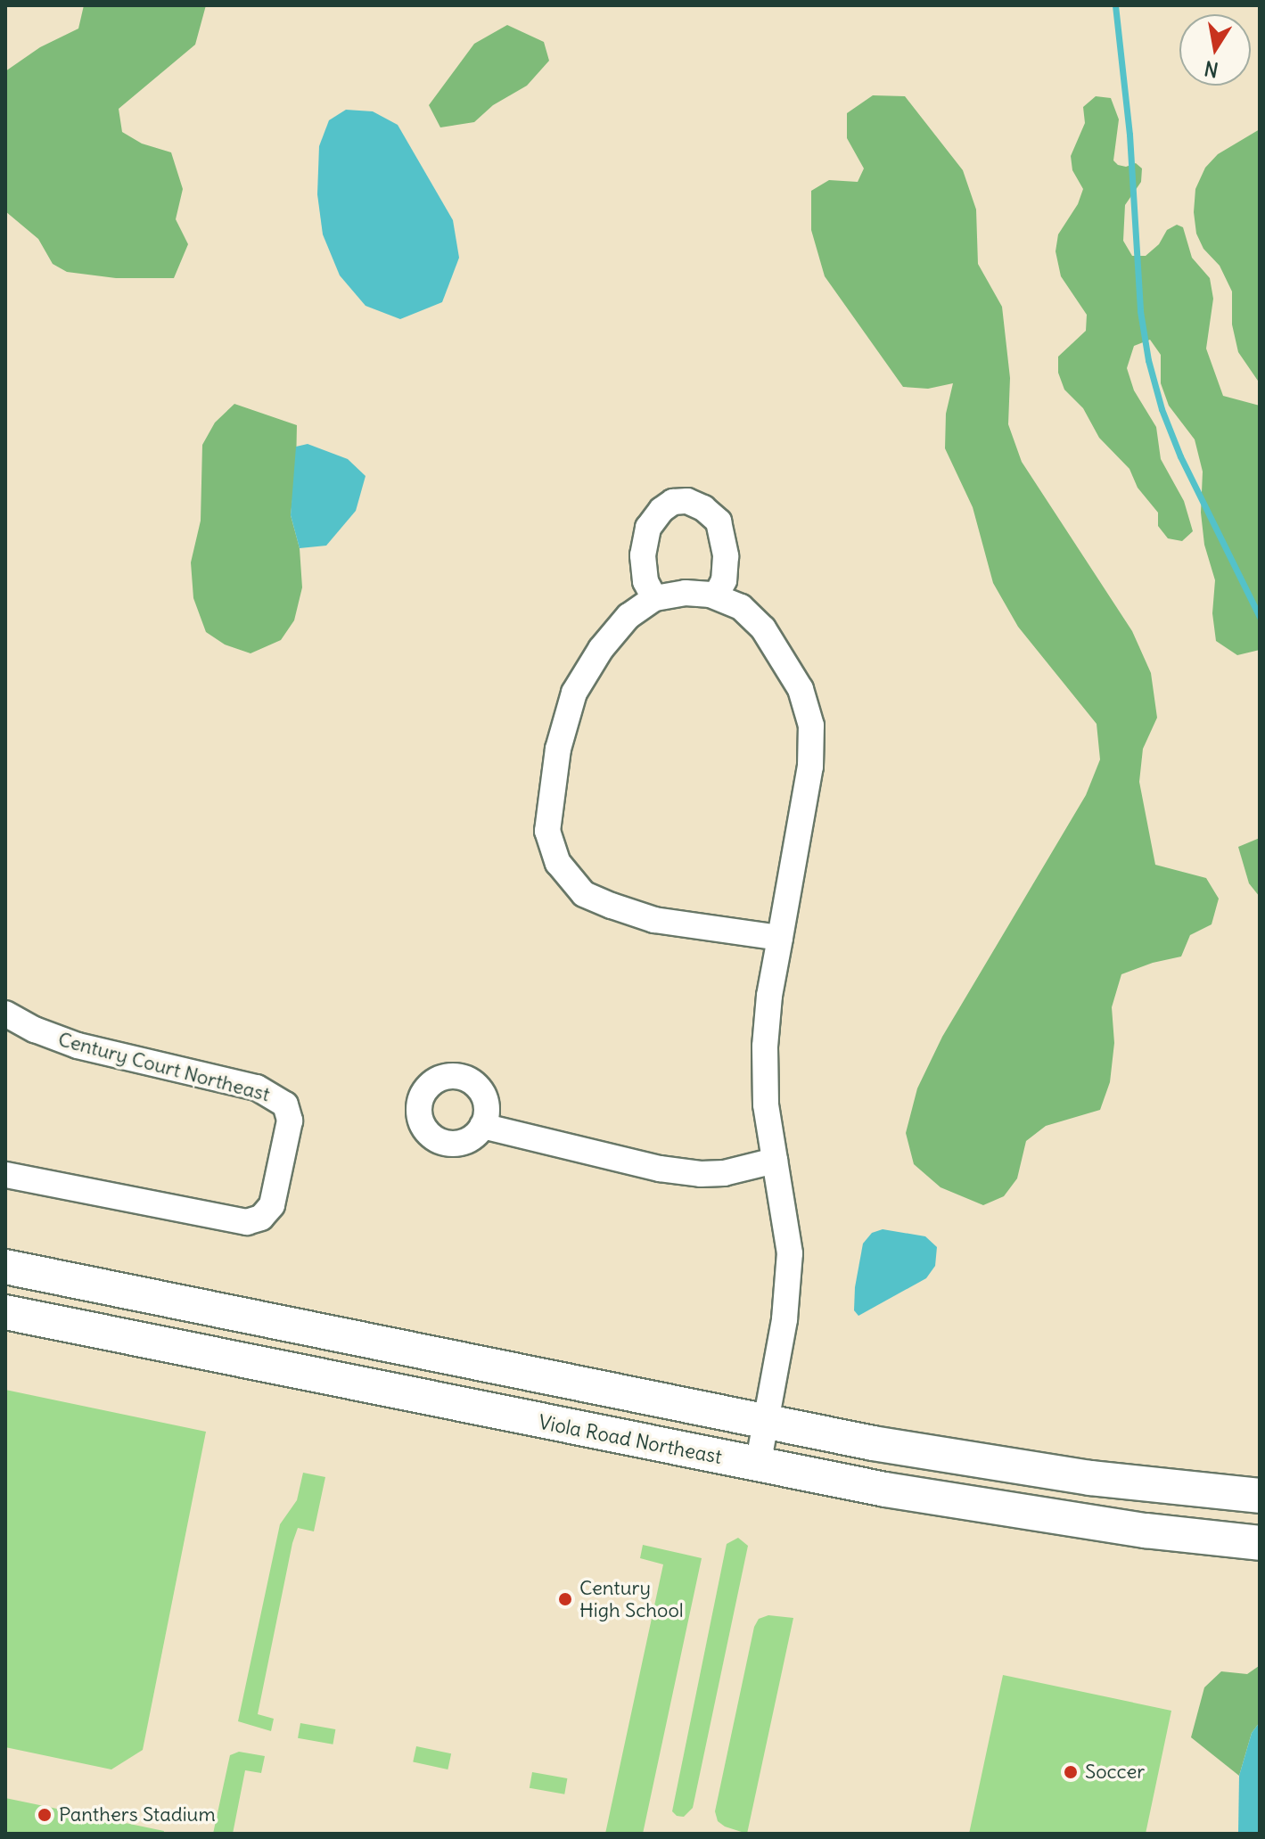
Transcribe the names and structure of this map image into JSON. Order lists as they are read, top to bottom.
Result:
{
  "streets": {
    "main road": ["Viola Road Northeast"],
    "street": ["Century Court Northeast"]
  },
  "places": ["Century High School", "Soccer", "Panthers Stadium"],
  "north": "bottom"
}
